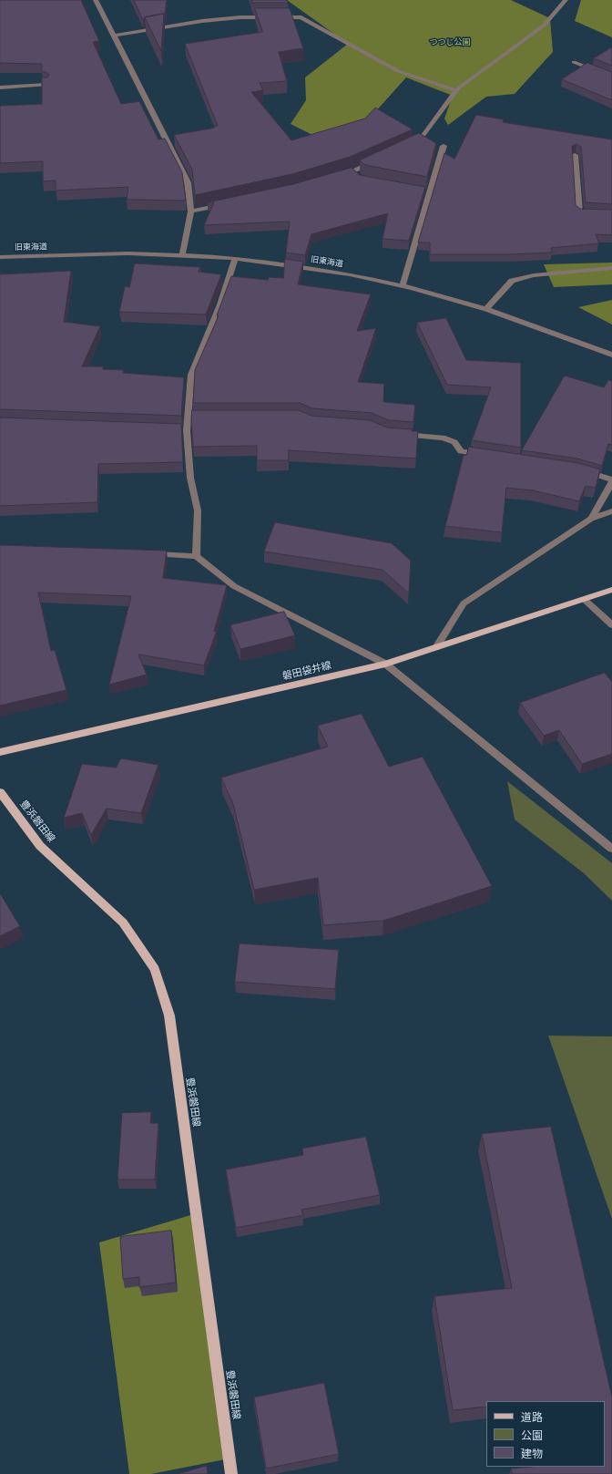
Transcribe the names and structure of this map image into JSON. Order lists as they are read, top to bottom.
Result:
{
  "streets": {
    "main road": ["磐田袋井線", "豊浜磐田線"],
    "street": ["旧東海道"]
  },
  "parks": ["つつじ公園"],
  "legend": ["道路", "公園", "建物"]
}
